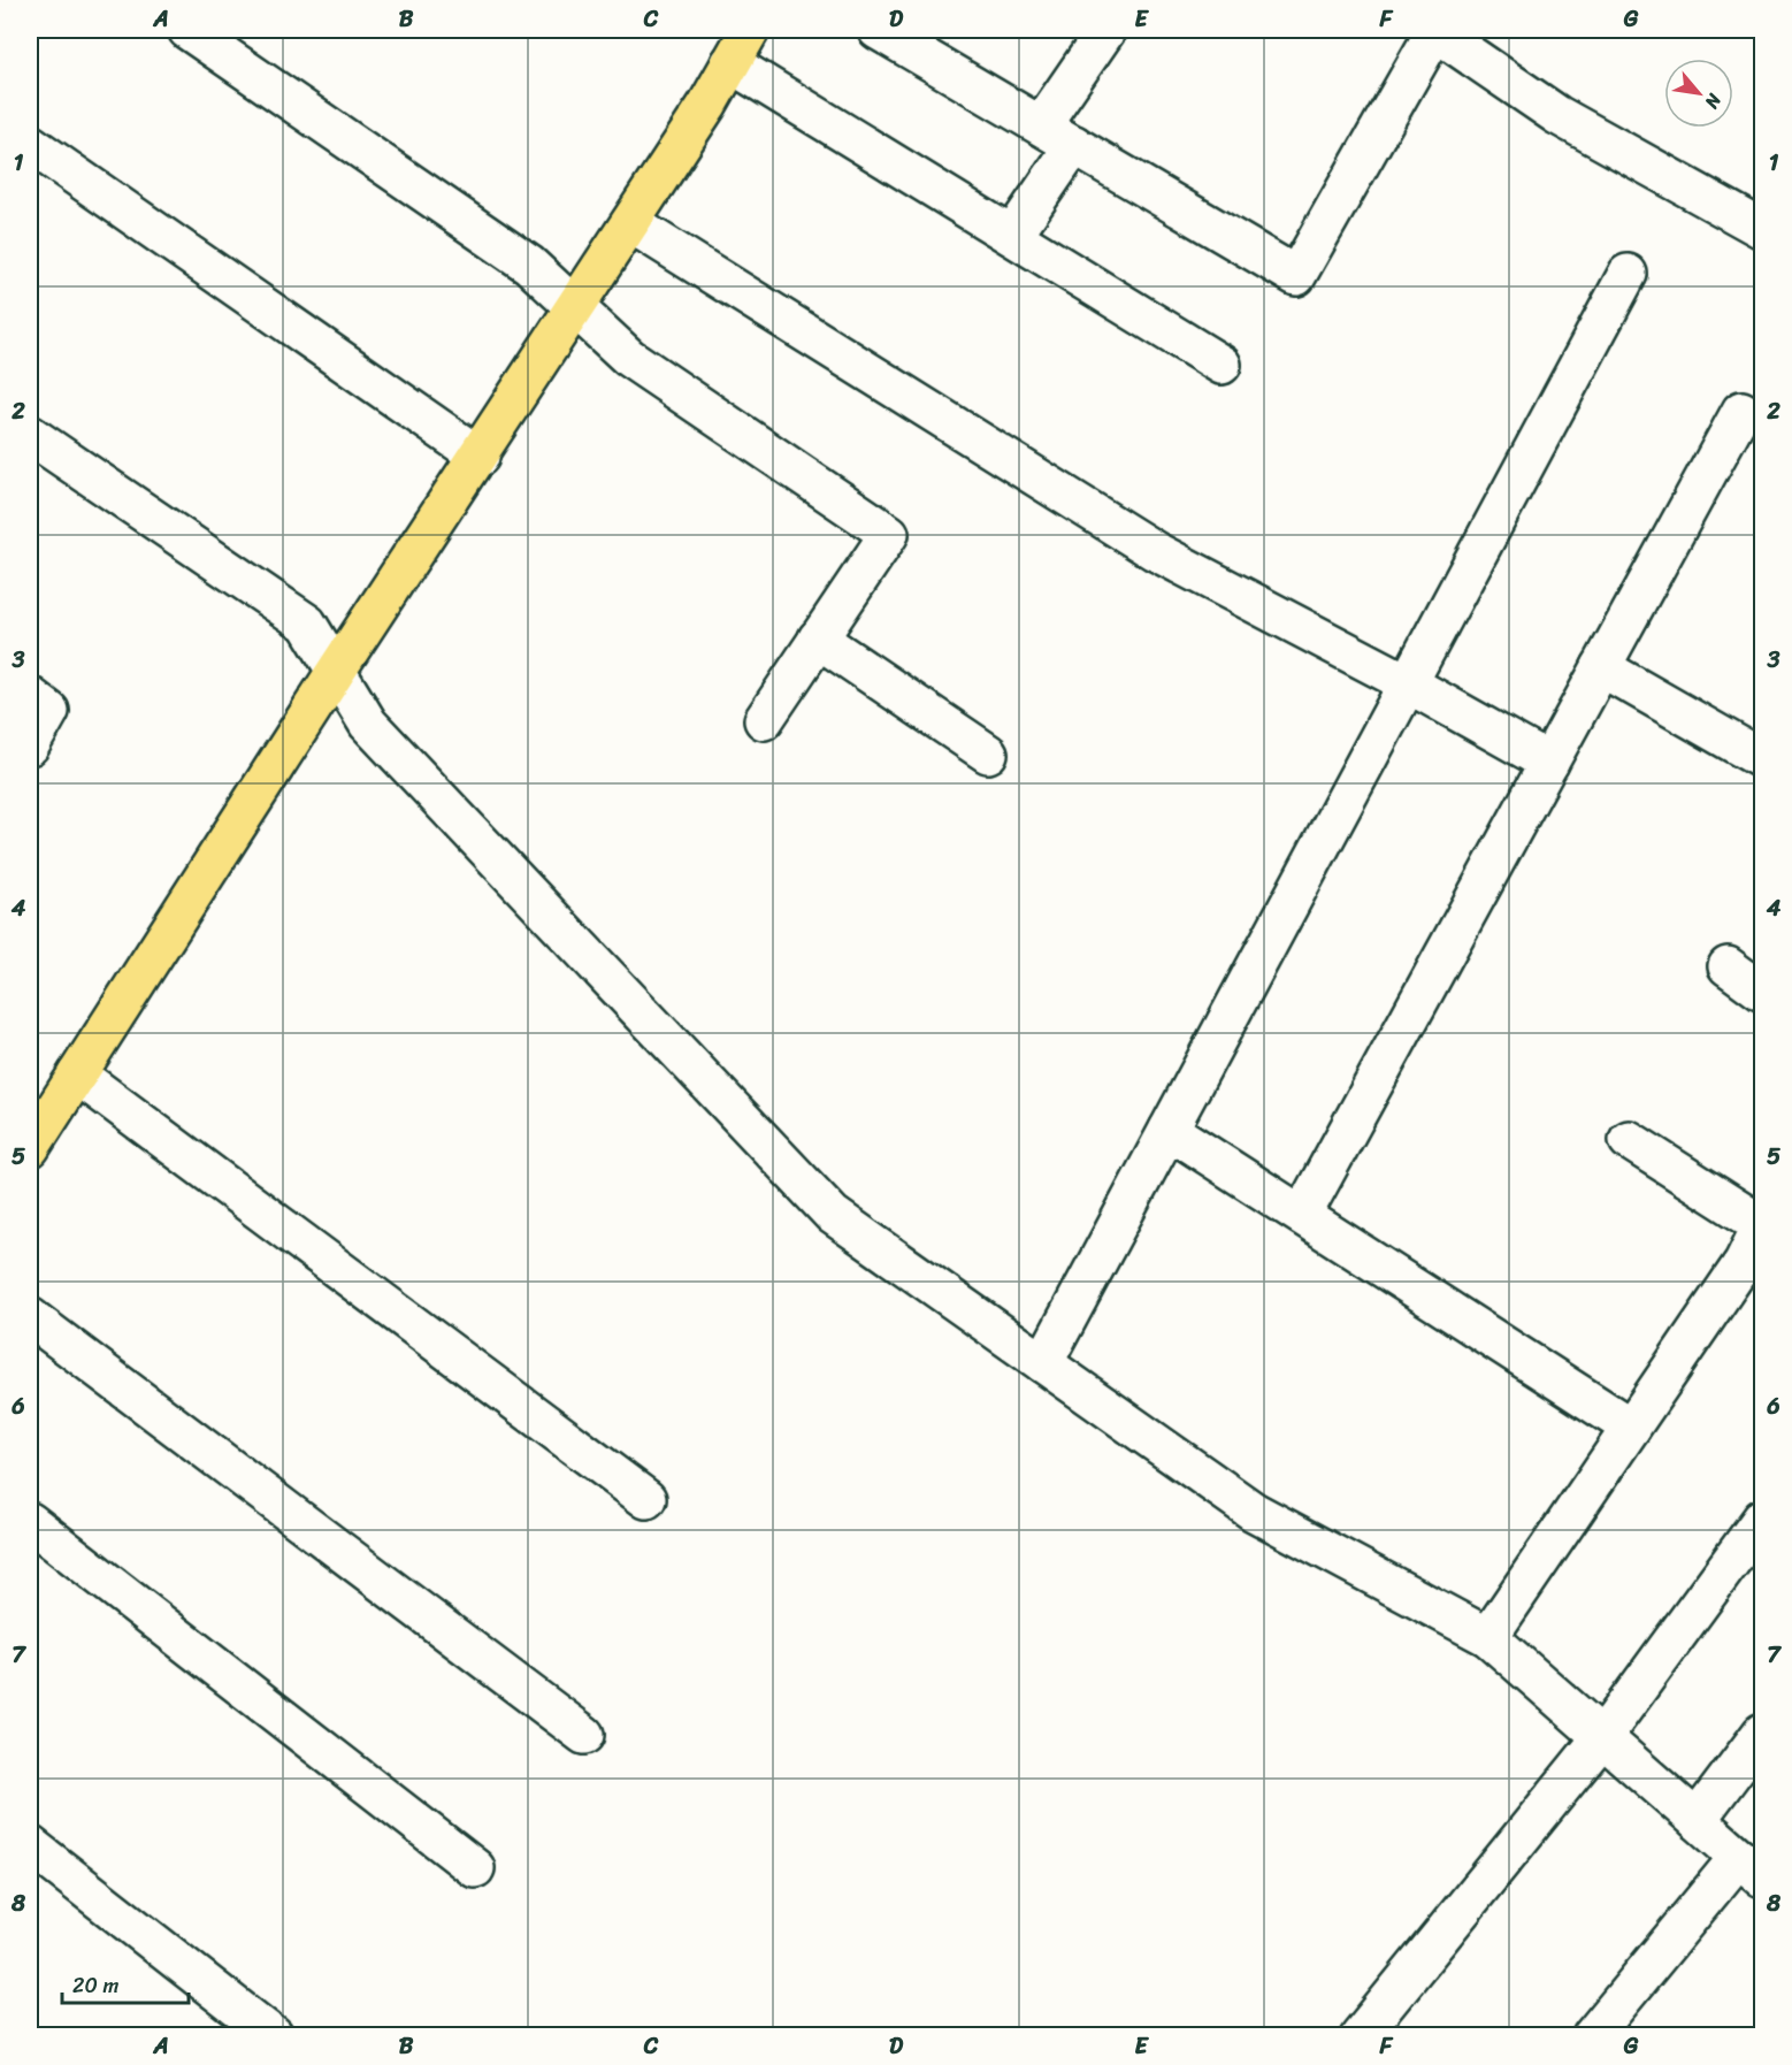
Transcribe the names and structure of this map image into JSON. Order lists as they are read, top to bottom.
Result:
{
  "scale_bar": "20 m",
  "north": "bottom right",
  "grid": {
    "columns": [
      "A",
      "B",
      "C",
      "D",
      "E",
      "F",
      "G"
    ],
    "rows": [
      "1",
      "2",
      "3",
      "4",
      "5",
      "6",
      "7",
      "8"
    ]
  }
}
